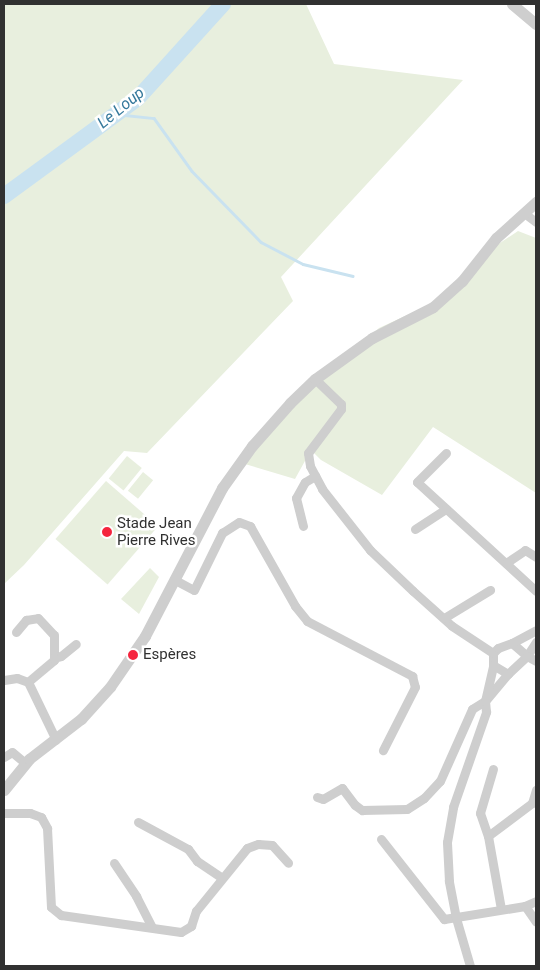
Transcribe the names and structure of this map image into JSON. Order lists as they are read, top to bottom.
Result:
{
  "water": ["Le Loup"],
  "places": ["Stade Jean Pierre Rives", "Espères"]
}
